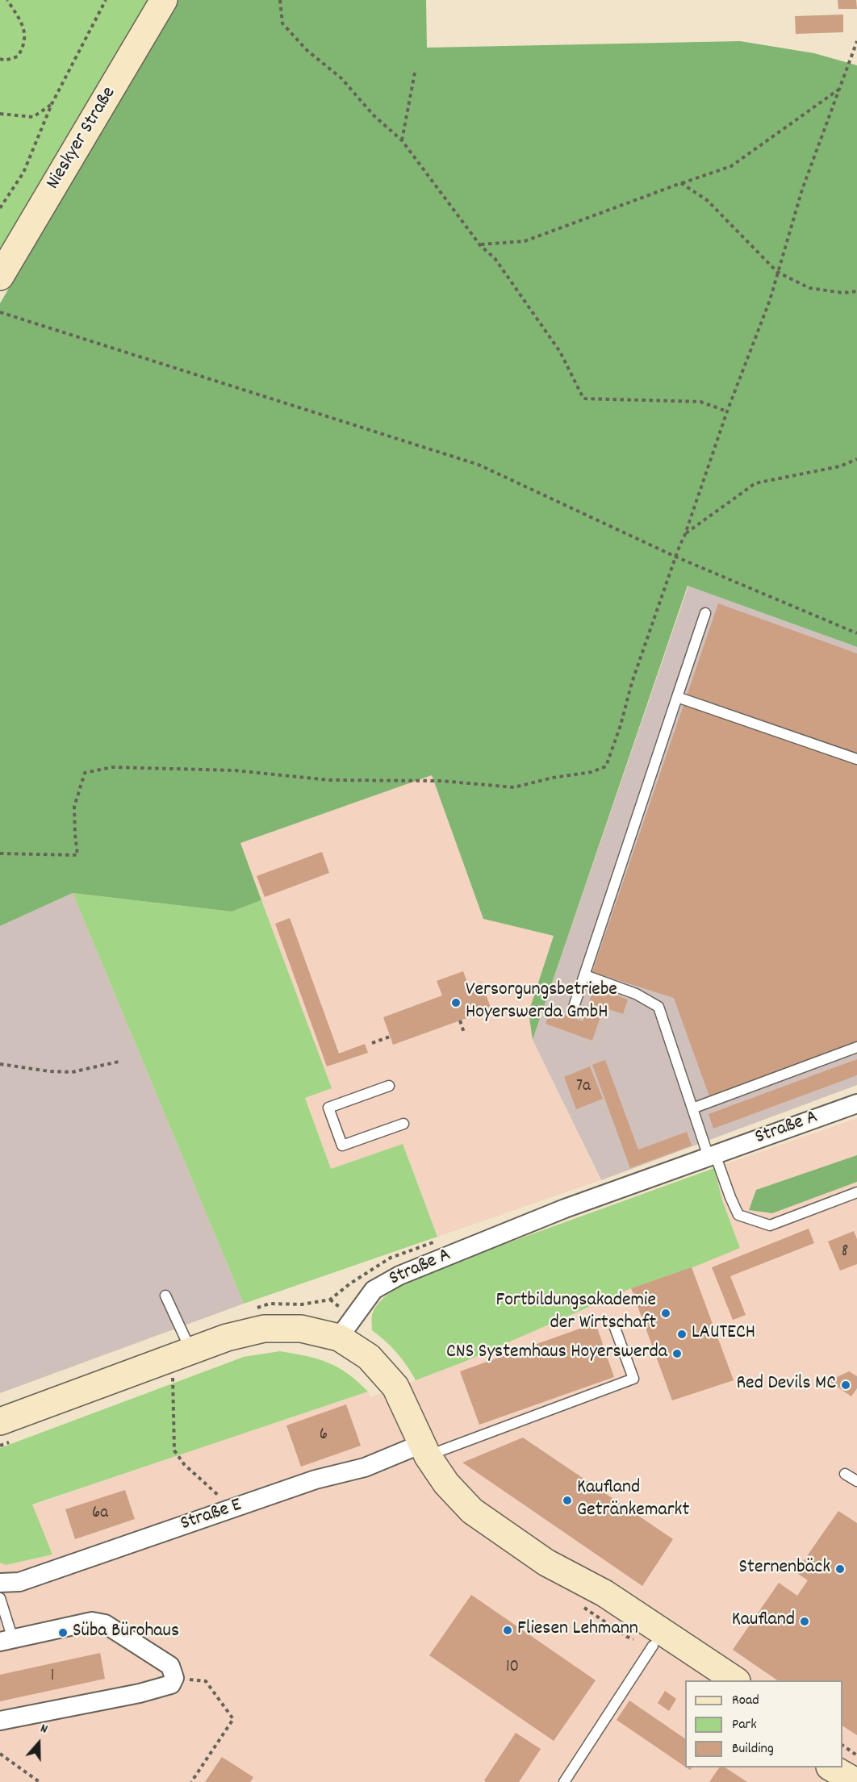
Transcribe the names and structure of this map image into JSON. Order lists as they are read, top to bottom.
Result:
{
  "streets": {
    "street": ["Nieskyer Straße", "Straße A", "Straße E"]
  },
  "places": [
    "Versorgungsbetriebe Hoyerswerda GmbH",
    "Fortbildungsakademie der Wirtschaft",
    "LAUTECH",
    "CNS Systemhaus Hoyerswerda",
    "Red Devils MC",
    "Kaufland Getränkemarkt",
    "Sternenbäck",
    "Kaufland",
    "Fliesen Lehmann",
    "Süba Bürohaus"
  ],
  "house_numbers": [
    "7a",
    "8",
    "6",
    "6a",
    "10",
    "1"
  ],
  "legend": ["Road", "Park", "Building"],
  "north": "top"
}
